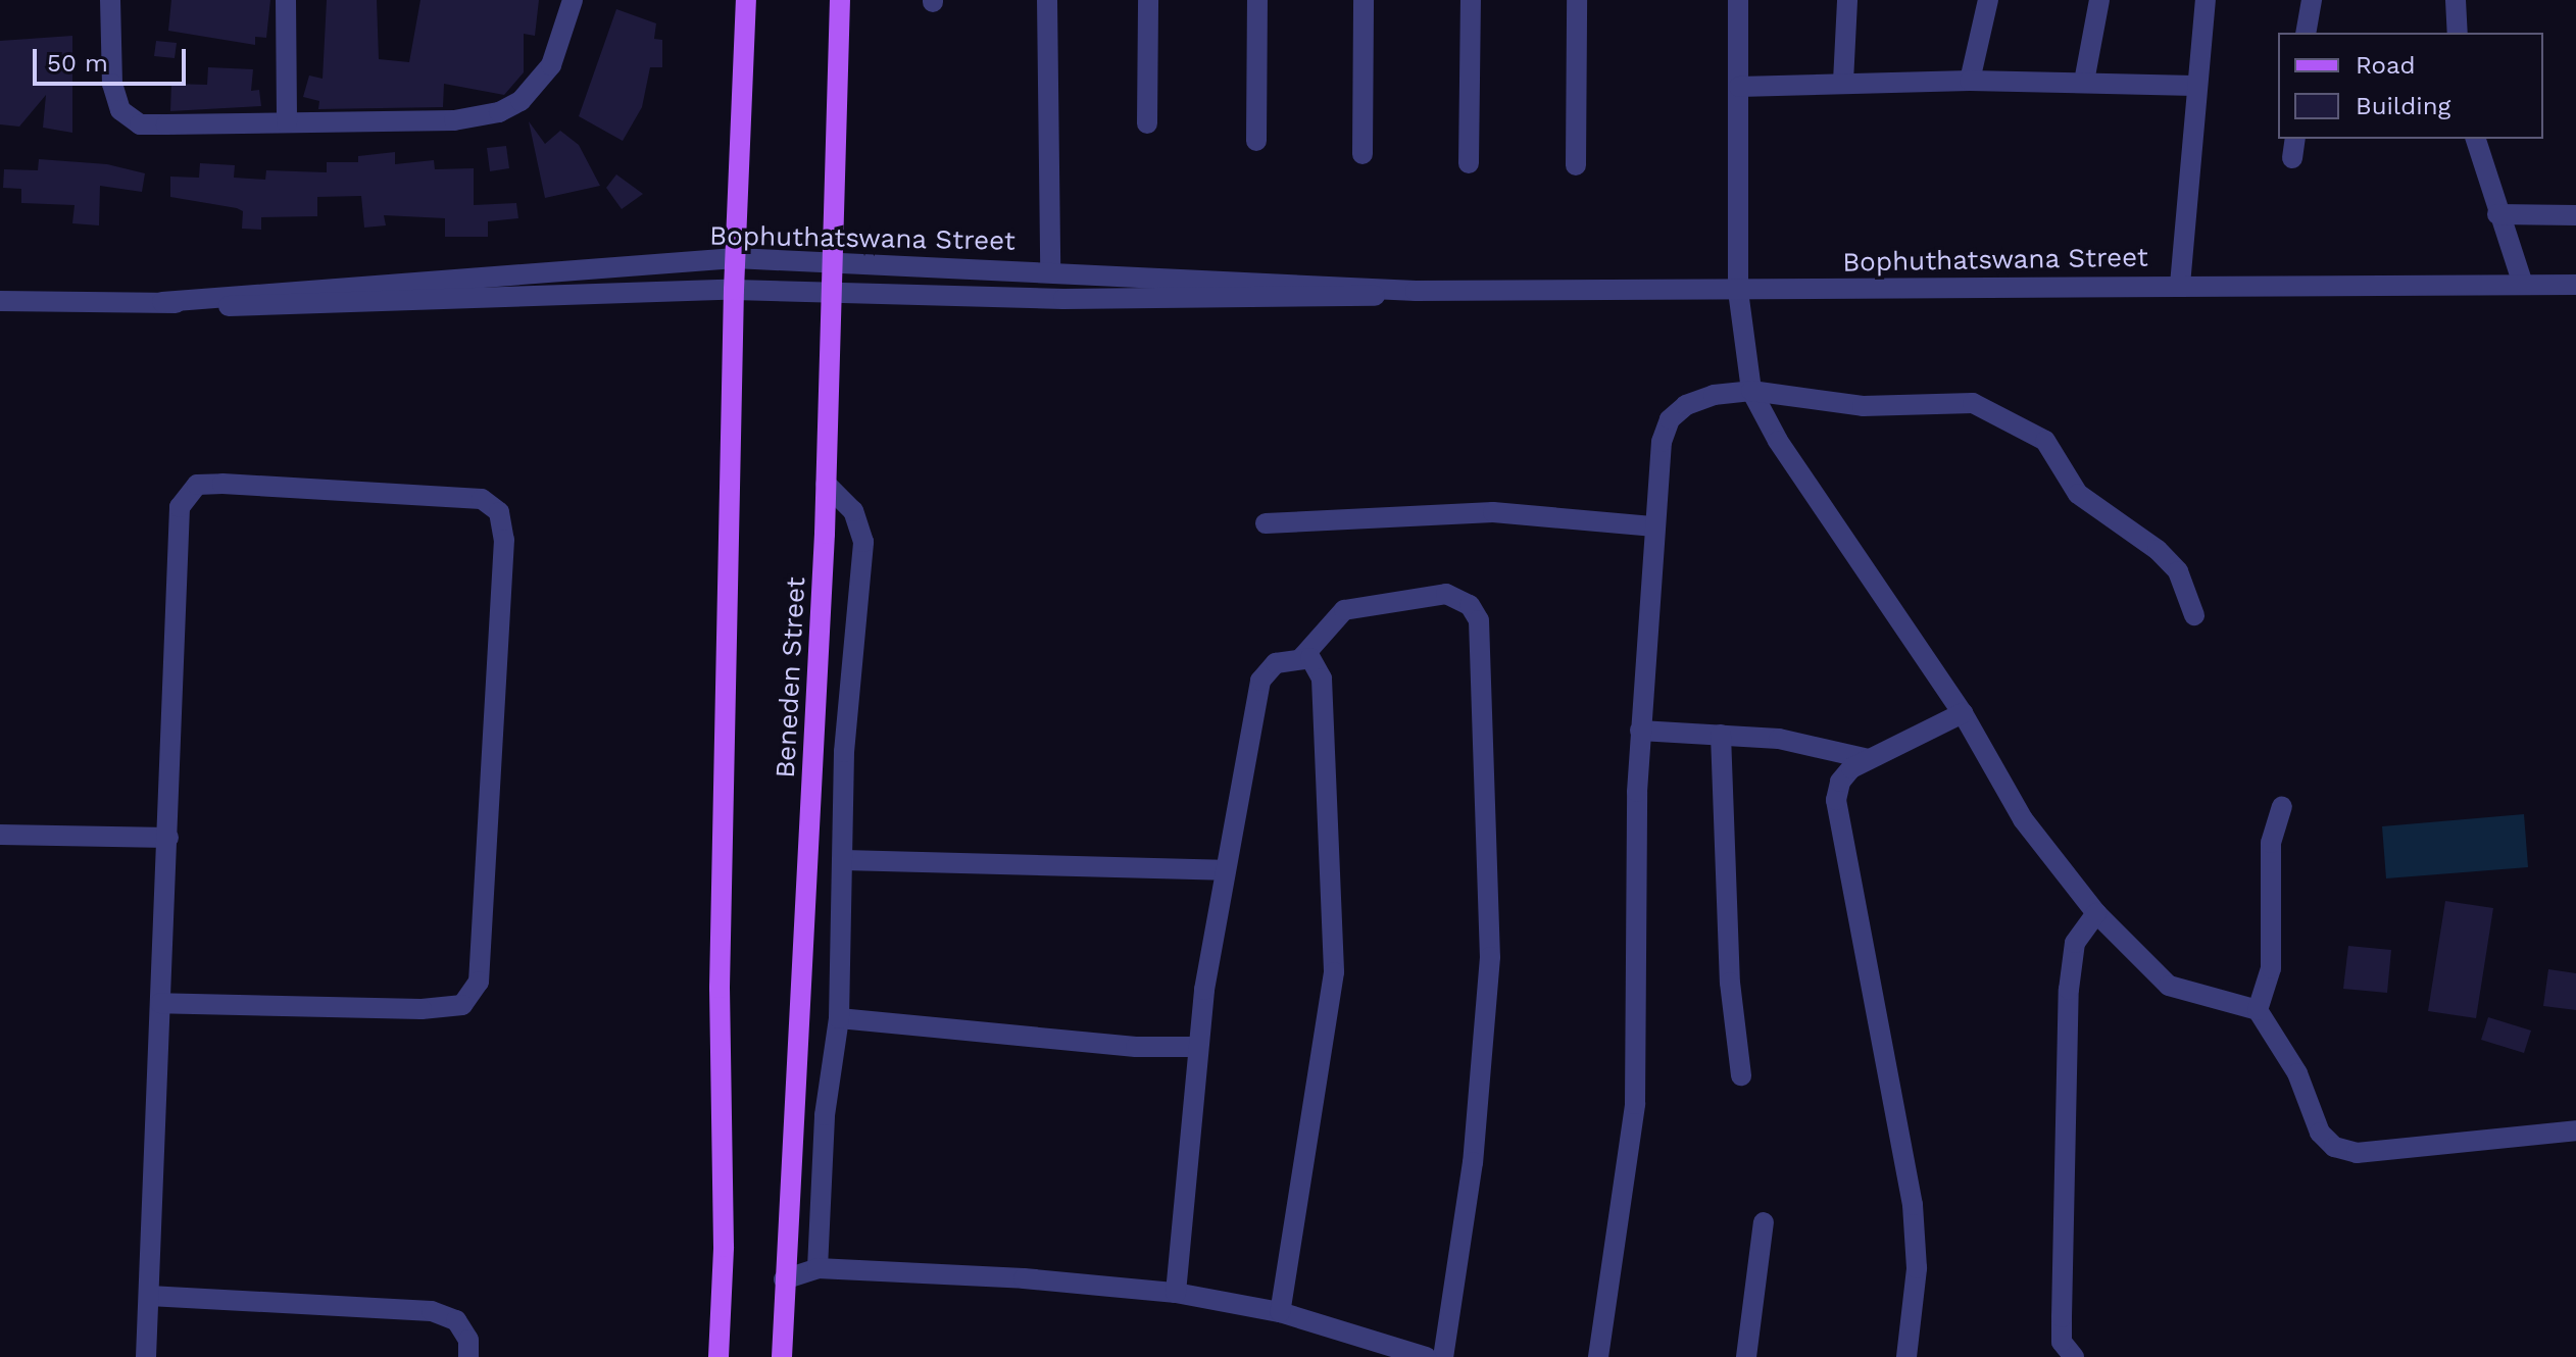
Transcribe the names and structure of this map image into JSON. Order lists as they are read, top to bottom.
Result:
{
  "streets": {
    "main road": ["Beneden Street"],
    "street": ["Bophuthatswana Street"]
  },
  "crossings": [
    ["Bophuthatswana Street", "Beneden Street"]
  ],
  "legend": ["Road", "Building"],
  "scale_bar": "50 m"
}
